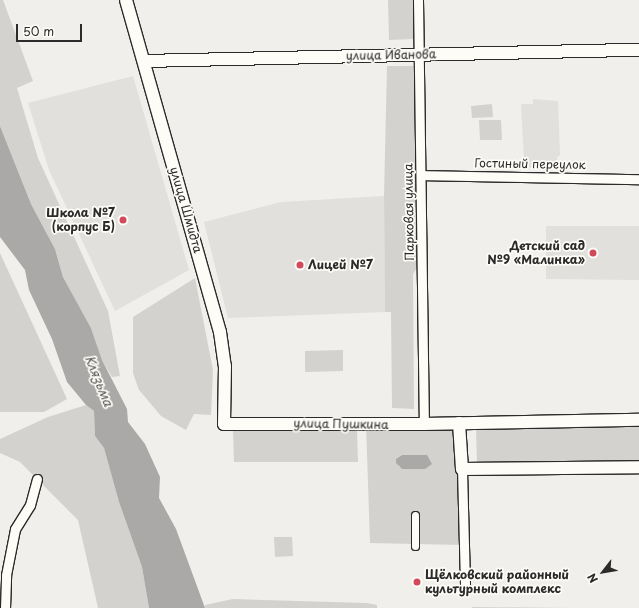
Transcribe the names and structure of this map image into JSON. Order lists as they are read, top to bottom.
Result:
{
  "streets": {
    "street": [
      "улица Иванова",
      "Гостиный переулок",
      "улица Шмидта",
      "Парковая улица",
      "улица Пушкина"
    ]
  },
  "crossings": [
    ["улица Иванова", "улица Шмидта"],
    ["улица Иванова", "Парковая улица"],
    ["Гостиный переулок", "Парковая улица"],
    ["улица Шмидта", "улица Пушкина"],
    ["Парковая улица", "улица Пушкина"]
  ],
  "water": ["Клязьма"],
  "places": [
    "Школа №7 (корпус Б)",
    "Детский сад №9 «Малинка»",
    "Лицей №7",
    "Щёлковский районный культурный комплекс"
  ],
  "scale_bar": "50 m",
  "north": "bottom left"
}
